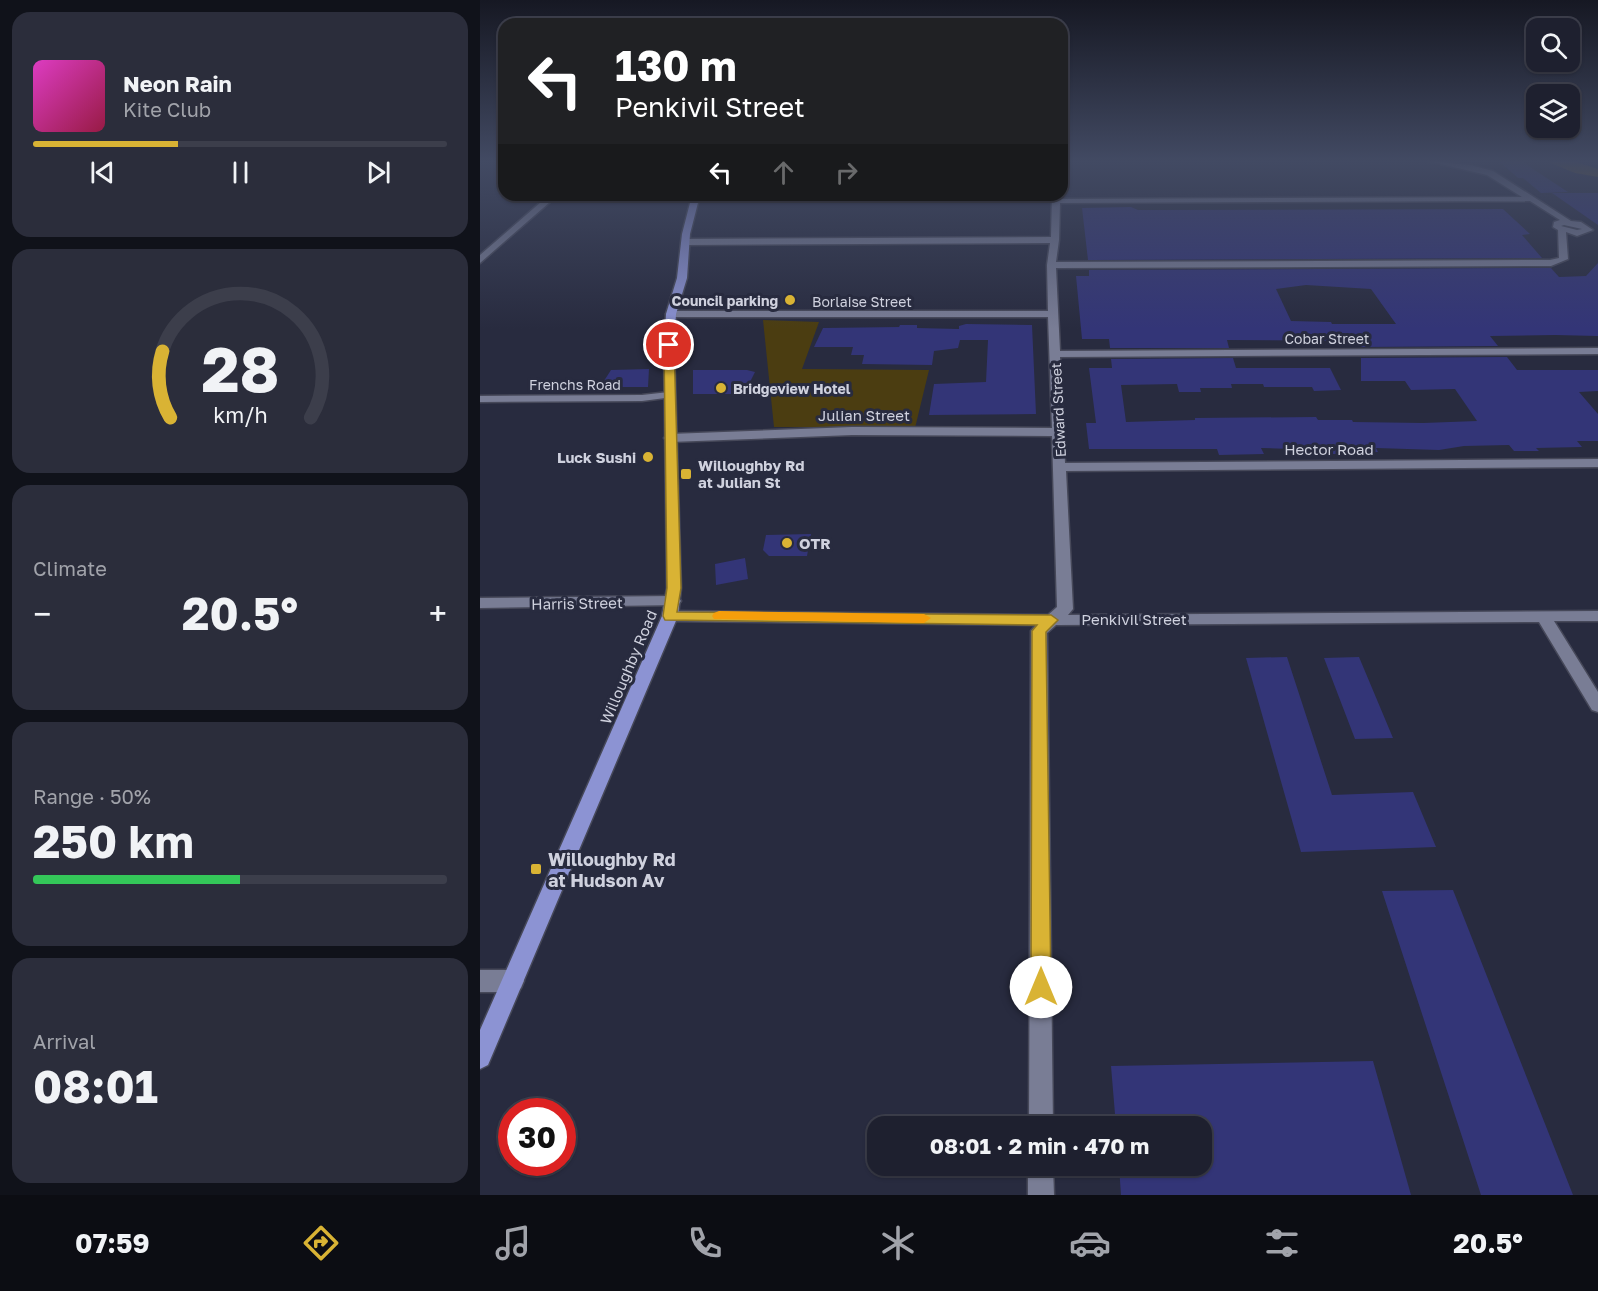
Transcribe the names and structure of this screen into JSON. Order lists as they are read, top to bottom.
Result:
{
  "streets": {
    "main road": ["Willoughby Road"],
    "street": [
      "Borlaise Street",
      "Cobar Street",
      "Frenchs Road",
      "Edward Street",
      "Julian Street",
      "Hector Road",
      "Harris Street",
      "Penkivil Street"
    ]
  },
  "crossings": [
    ["Borlaise Street", "Edward Street"],
    ["Borlaise Street", "Willoughby Road"],
    ["Cobar Street", "Edward Street"],
    ["Frenchs Road", "Willoughby Road"],
    ["Edward Street", "Julian Street"],
    ["Edward Street", "Hector Road"],
    ["Edward Street", "Penkivil Street"],
    ["Julian Street", "Willoughby Road"],
    ["Harris Street", "Penkivil Street"],
    ["Harris Street", "Willoughby Road"],
    ["Penkivil Street", "Willoughby Road"]
  ],
  "places": {
    "other": [
      "Council parking",
      "Bridgeview Hotel",
      "Luck Sushi",
      "OTR"
    ],
    "transit": ["Willoughby Rd at Julian St", "Willoughby Rd at Hudson Av"]
  },
  "page": {
    "turn": ["130 m", "Penkivil Street"],
    "song": ["Neon Rain", "Kite Club"],
    "tile": [
      "Climate",
      ["Range · 50%", "250 km"],
      ["Arrival", "08:01"]
    ],
    "heat": ["−", "20.5°", "+"],
    "limit": "30",
    "trip": "08:01 · 2 min · 470 m",
    "tabs": ["07:59", "20.5°"],
    "gauge": ["28", "km/h"]
  }
}
